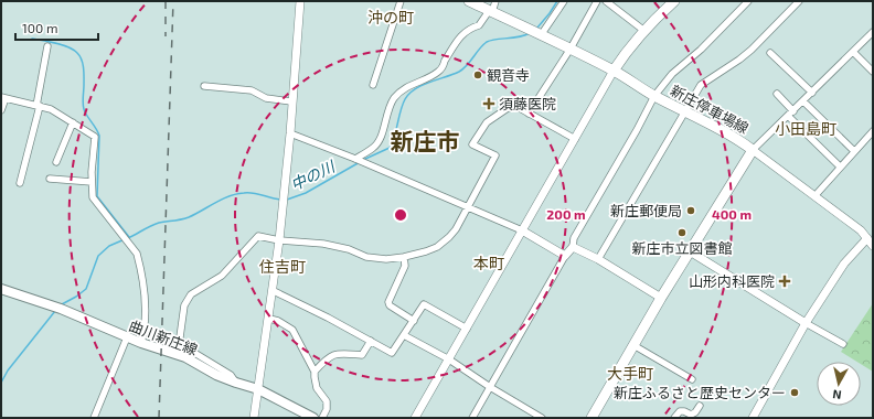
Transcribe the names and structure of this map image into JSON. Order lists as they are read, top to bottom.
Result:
{
  "streets": {
    "main road": ["新庄停車場線", "曲川新庄線"]
  },
  "districts": [
    "沖の町",
    "小田島町",
    "新庄市",
    "本町",
    "住吉町",
    "大手町"
  ],
  "water": ["中の川"],
  "places": {
    "other": [
      "観音寺",
      "新庄郵便局",
      "新庄市立図書館",
      "新庄ふるさと歴史センター"
    ],
    "health": ["須藤医院", "山形内科医院"]
  },
  "scale_bar": "100 m",
  "north": "bottom",
  "rings": ["200 m", "400 m"]
}
